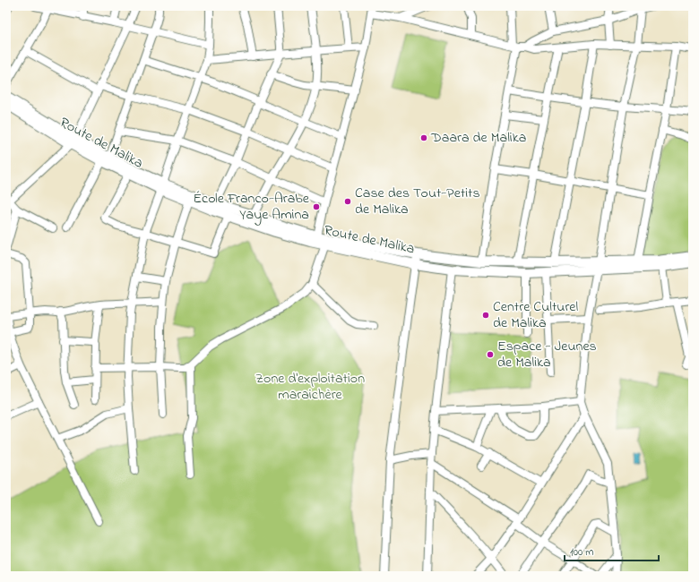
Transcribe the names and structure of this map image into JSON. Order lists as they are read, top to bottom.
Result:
{
  "streets": {
    "main road": ["Route de Malika"]
  },
  "parks": ["Zone d'exploitation maraichère"],
  "places": [
    "Daara de Malika",
    "Case des Tout-Petits de Malika",
    "École Franco-Arabe Yaye Amina",
    "Centre Culturel de Malika",
    "Espace - Jeunes de Malika"
  ],
  "scale_bar": "100 m"
}
